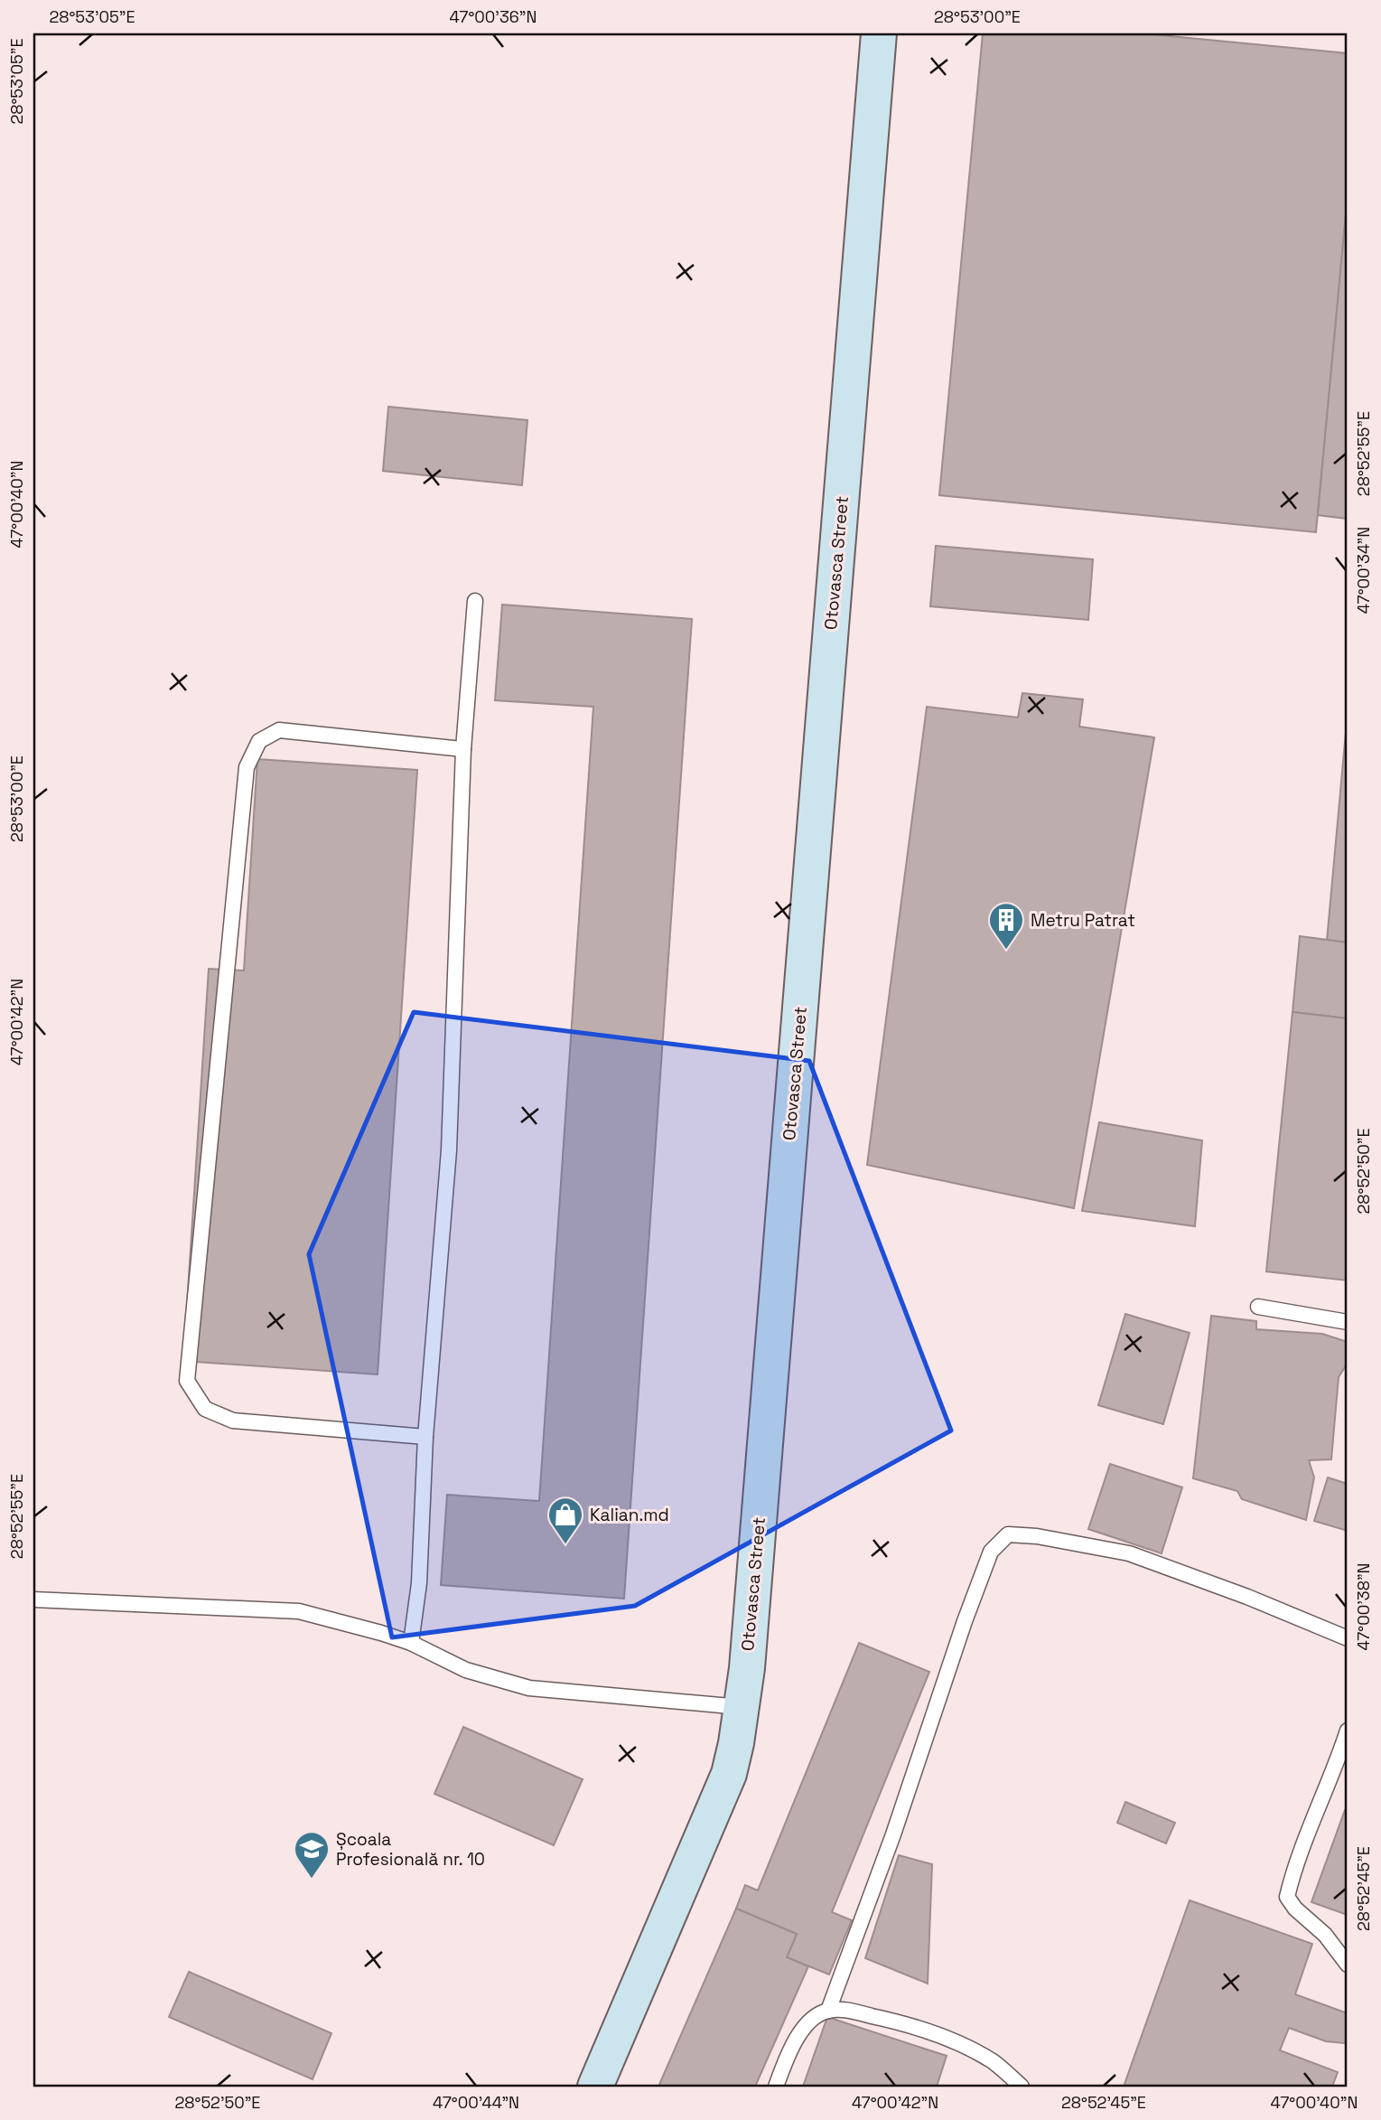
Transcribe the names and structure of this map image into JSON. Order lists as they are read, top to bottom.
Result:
{
  "streets": {
    "street": ["Otovasca Street"]
  },
  "places": {
    "building": ["Metru Patrat"],
    "shop": ["Kalian.md"],
    "school or university": ["Școala Profesională nr. 10"]
  },
  "coordinates": [
    "28°53'05\"E",
    "47°00'36\"N",
    "28°53'00\"E",
    "28°52'55\"E",
    "47°00'40\"N",
    "47°00'34\"N",
    "47°00'42\"N",
    "28°52'50\"E",
    "47°00'38\"N",
    "28°52'45\"E",
    "47°00'44\"N"
  ]
}
